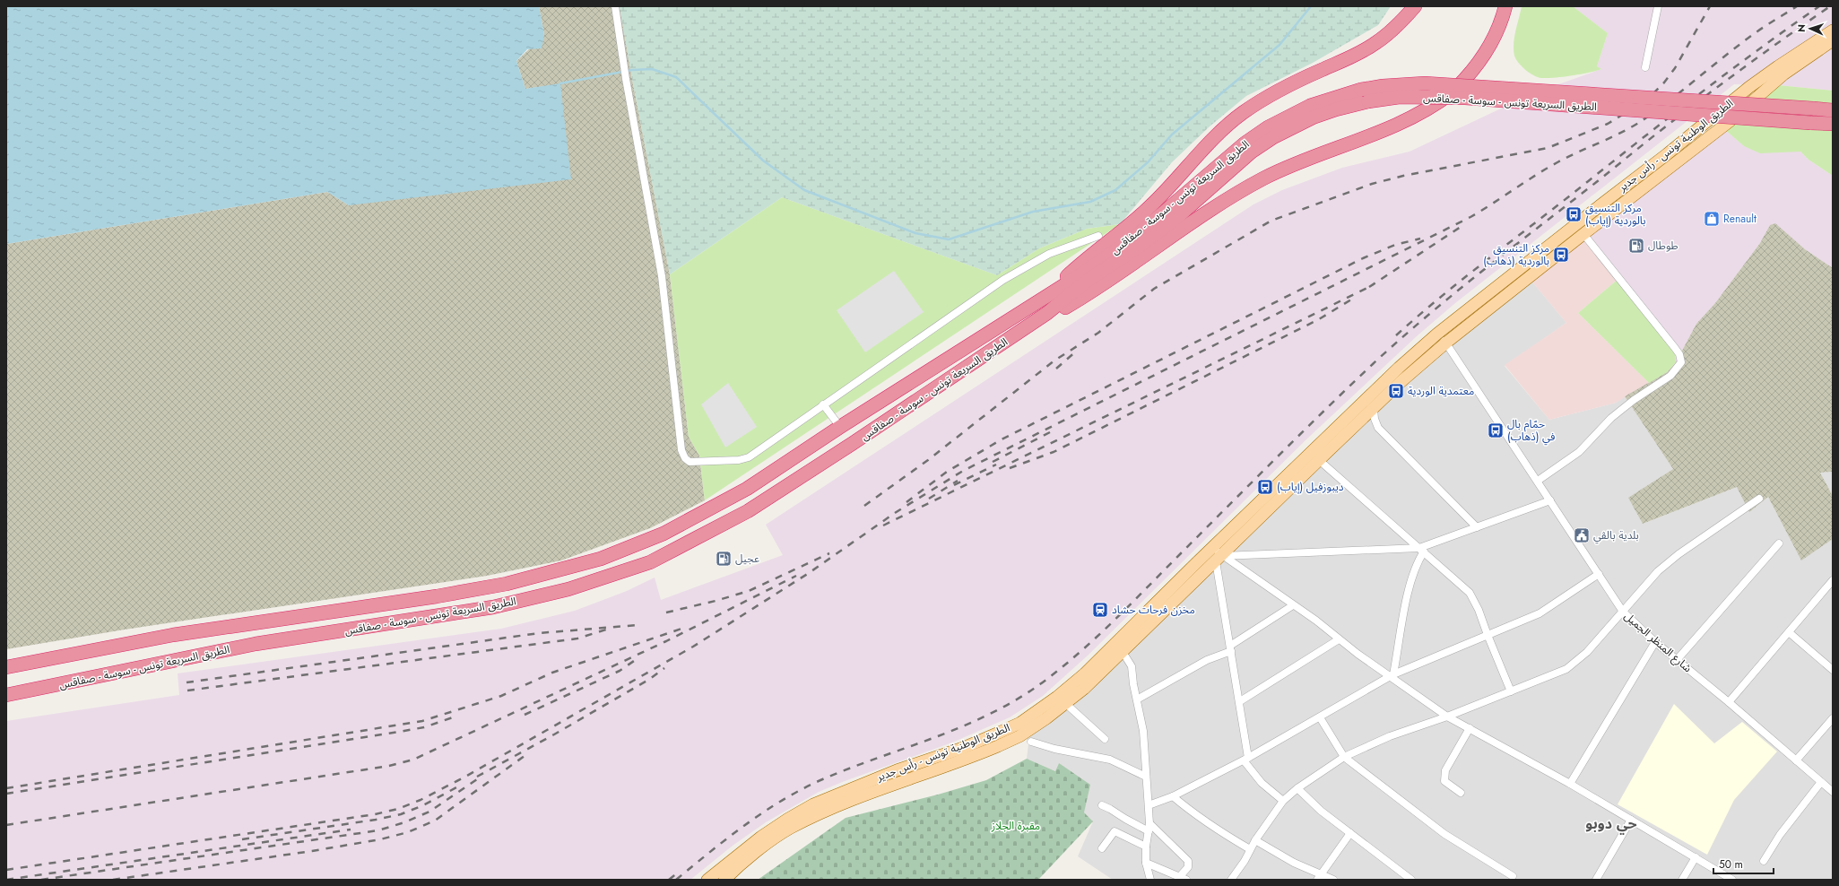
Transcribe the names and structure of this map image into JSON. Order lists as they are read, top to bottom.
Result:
{
  "streets": {
    "highway": ["الطريق السريعة تونس - سوسة - صفاقس"],
    "main road": ["الطريق الوطنية تونس - رأس جدير"],
    "street": ["شارع المنظر الجميل"]
  },
  "crossings": [
    ["الطريق الوطنية تونس - رأس جدير", "شارع المنظر الجميل"]
  ],
  "districts": ["حي دوبو"],
  "parks": ["مقبرة الجلاز"],
  "places": {
    "bus stop": [
      "مركز التنسيق بالوردية (إياب)",
      "مركز التنسيق بالوردية (ذهاب)",
      "معتمدية الوردية",
      "حمّام بال في (ذهاب)",
      "ديبوزفيل (إياب)"
    ],
    "shop": ["Renault"],
    "fuel station": ["طوطال", "عجيل"],
    "public building": ["بلدية بالڤي"],
    "station": ["مخزن فرحات حشاد"]
  },
  "scale_bar": "50 m",
  "north": "left"
}
